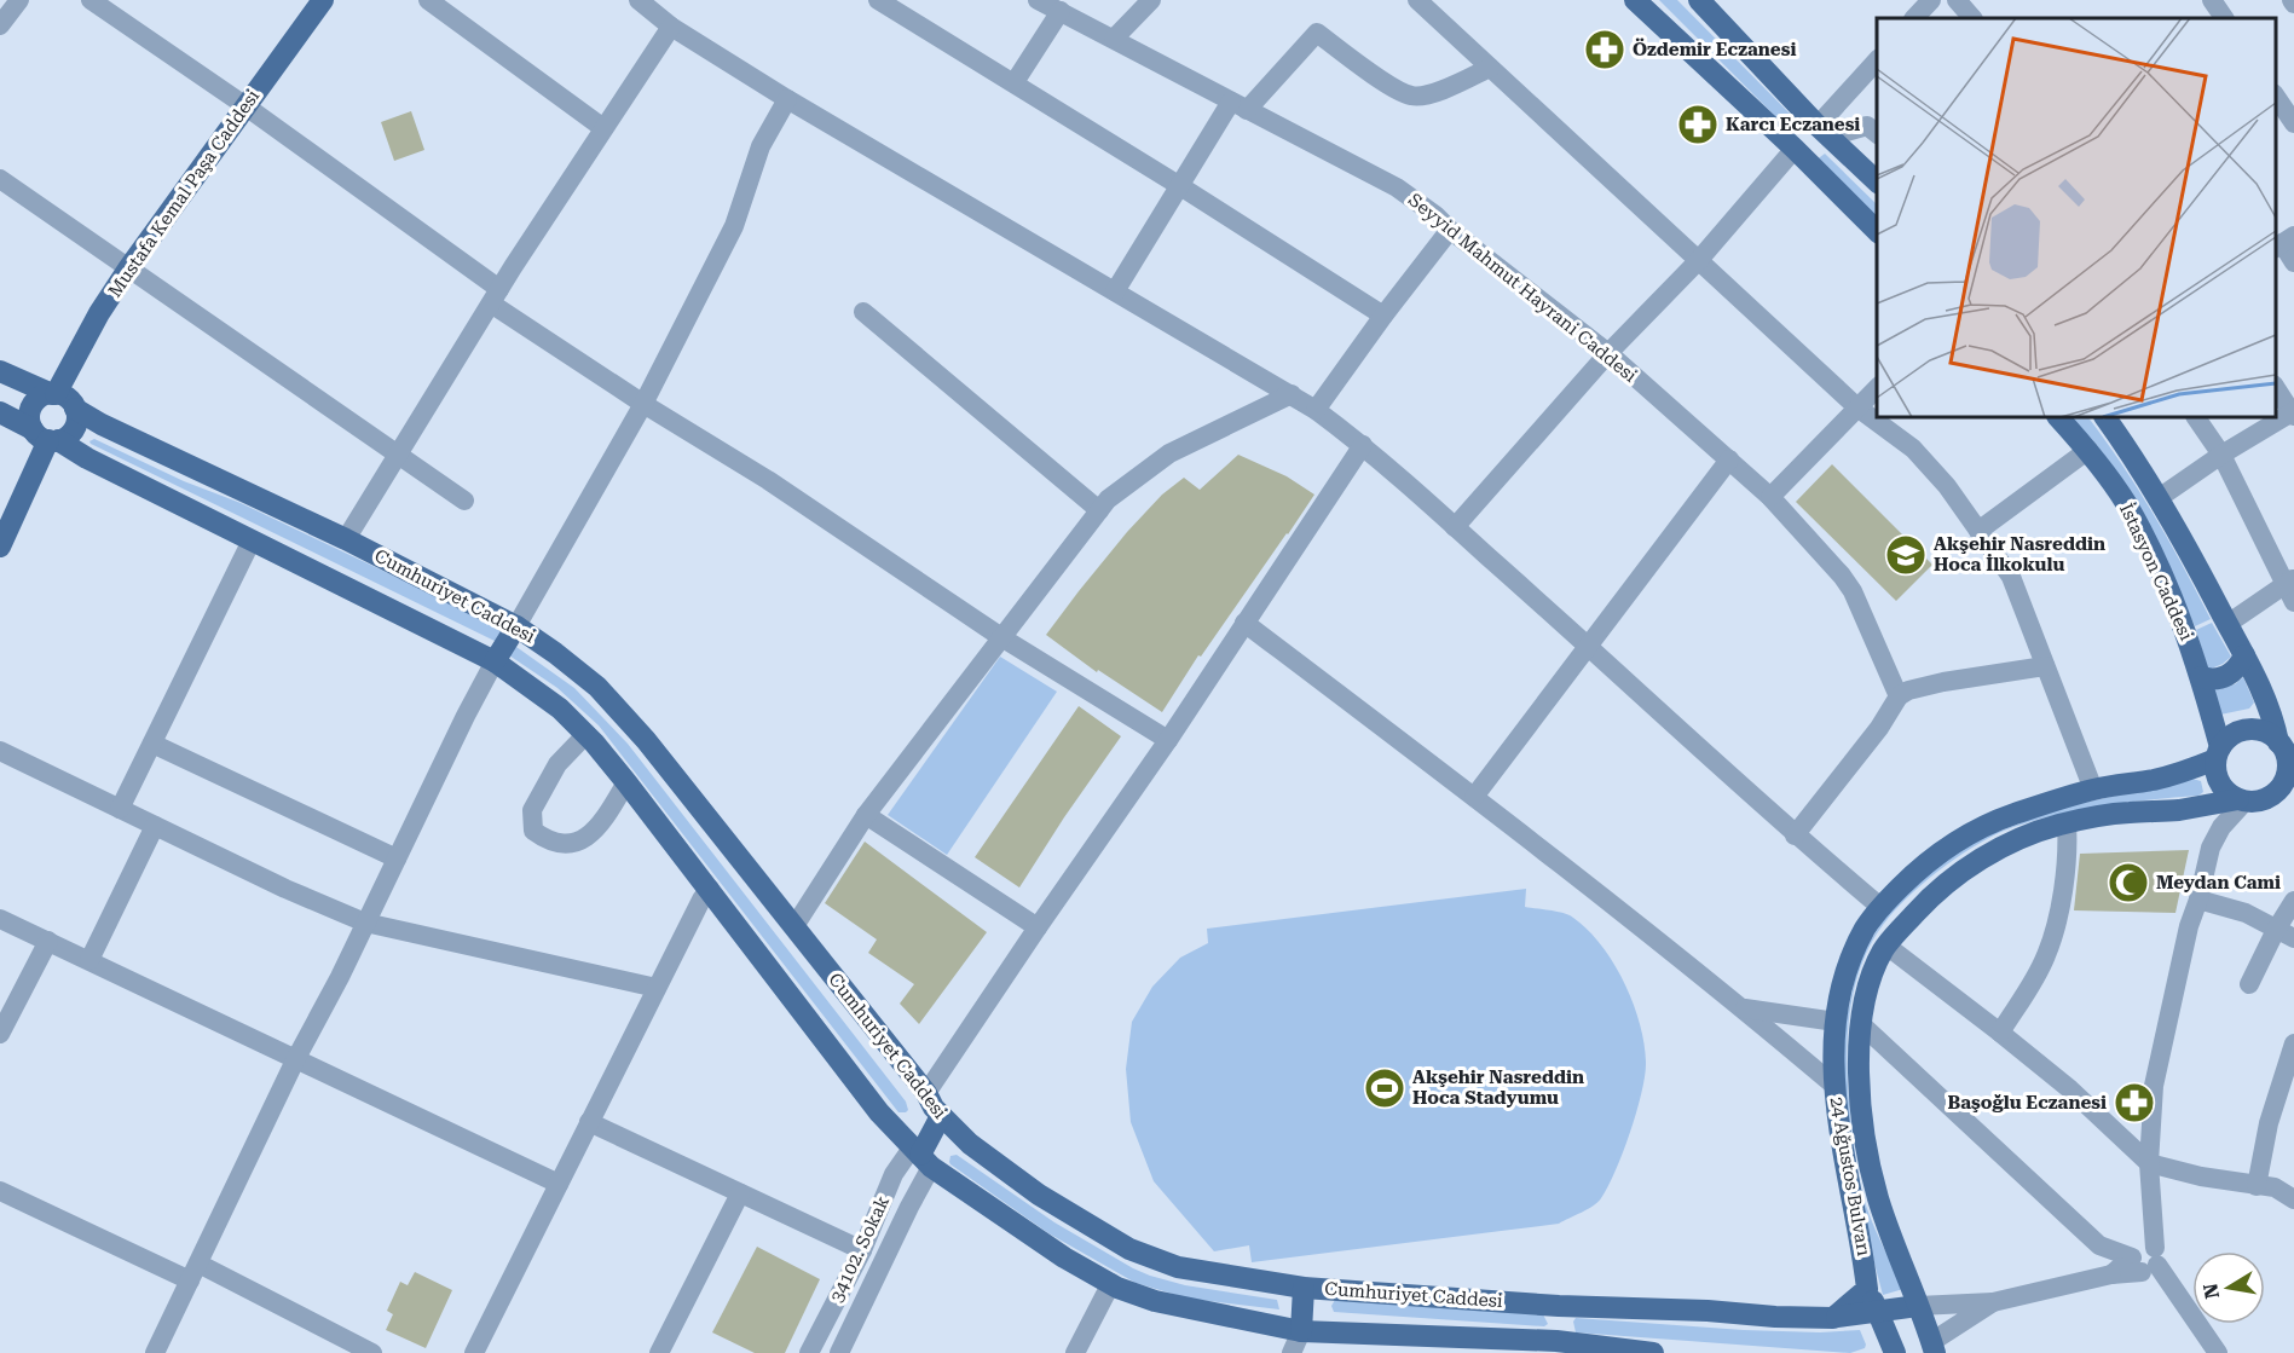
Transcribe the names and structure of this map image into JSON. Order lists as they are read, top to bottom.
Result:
{
  "streets": {
    "main road": [
      "Mustafa Kemal Paşa Caddesi",
      "İstasyon Caddesi",
      "Cumhuriyet Caddesi",
      "24 Ağustos Bulvarı"
    ],
    "street": ["Seyyid Mahmut Hayrani Caddesi", "34102. Sokak"]
  },
  "crossings": [
    ["Mustafa Kemal Paşa Caddesi", "Cumhuriyet Caddesi"],
    ["İstasyon Caddesi", "24 Ağustos Bulvarı"],
    ["Cumhuriyet Caddesi", "24 Ağustos Bulvarı"],
    ["Cumhuriyet Caddesi", "34102. Sokak"]
  ],
  "places": {
    "pharmacy": ["Özdemir Eczanesi", "Karcı Eczanesi", "Başoğlu Eczanesi"],
    "school or university": ["Akşehir Nasreddin Hoca İlkokulu"],
    "mosque": ["Meydan Cami"],
    "sports": ["Akşehir Nasreddin Hoca Stadyumu"]
  },
  "north": "left"
}
